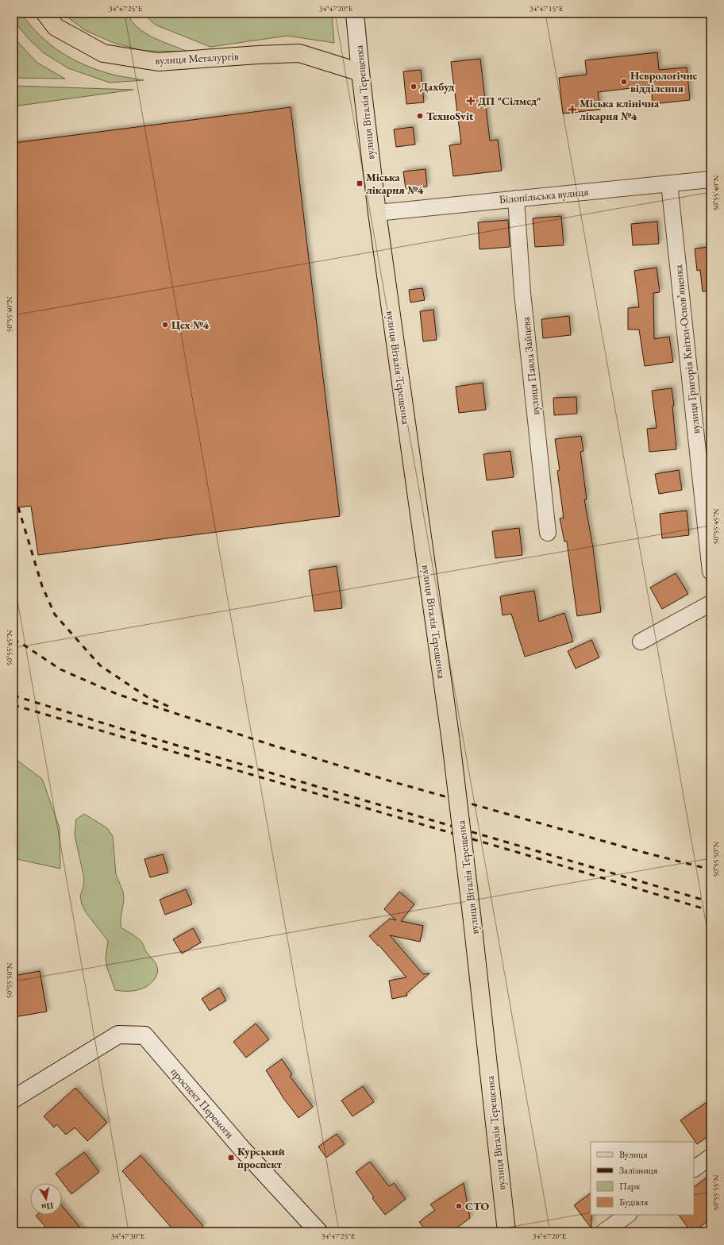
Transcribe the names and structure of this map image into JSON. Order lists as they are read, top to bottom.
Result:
{
  "streets": {
    "main road": ["вулиця Металургів", "вулиця Віталія Терещенка"],
    "street": [
      "Білопільська вулиця",
      "вулиця Григорія Квітки-Основʼяненка",
      "вулиця Павла Зайцева",
      "проспект Перемоги"
    ]
  },
  "crossings": [
    ["вулиця Металургів", "вулиця Віталія Терещенка"],
    ["вулиця Віталія Терещенка", "Білопільська вулиця"],
    ["Білопільська вулиця", "вулиця Григорія Квітки-Основʼяненка"],
    ["Білопільська вулиця", "вулиця Павла Зайцева"]
  ],
  "places": {
    "other": [
      "Неврологічне відділення",
      "Дахбуд",
      "ТехноSvit",
      "Цех №4",
      "СТО"
    ],
    "health": ["ДП \"Сілмед\"", "Міська клінічна лікарня №4"],
    "transit": ["Міська лікарня №4", "Курський проспект"]
  },
  "legend": [
    "Вулиця",
    "Залізниця",
    "Парк",
    "Будівля"
  ],
  "north": "bottom",
  "coordinates": [
    "34°47'25\"E",
    "34°47'20\"E",
    "34°47'15\"E",
    "50°55'40\"N",
    "50°55'45\"N",
    "50°55'50\"N",
    "50°55'55\"N",
    "34°47'30\"E"
  ]
}
